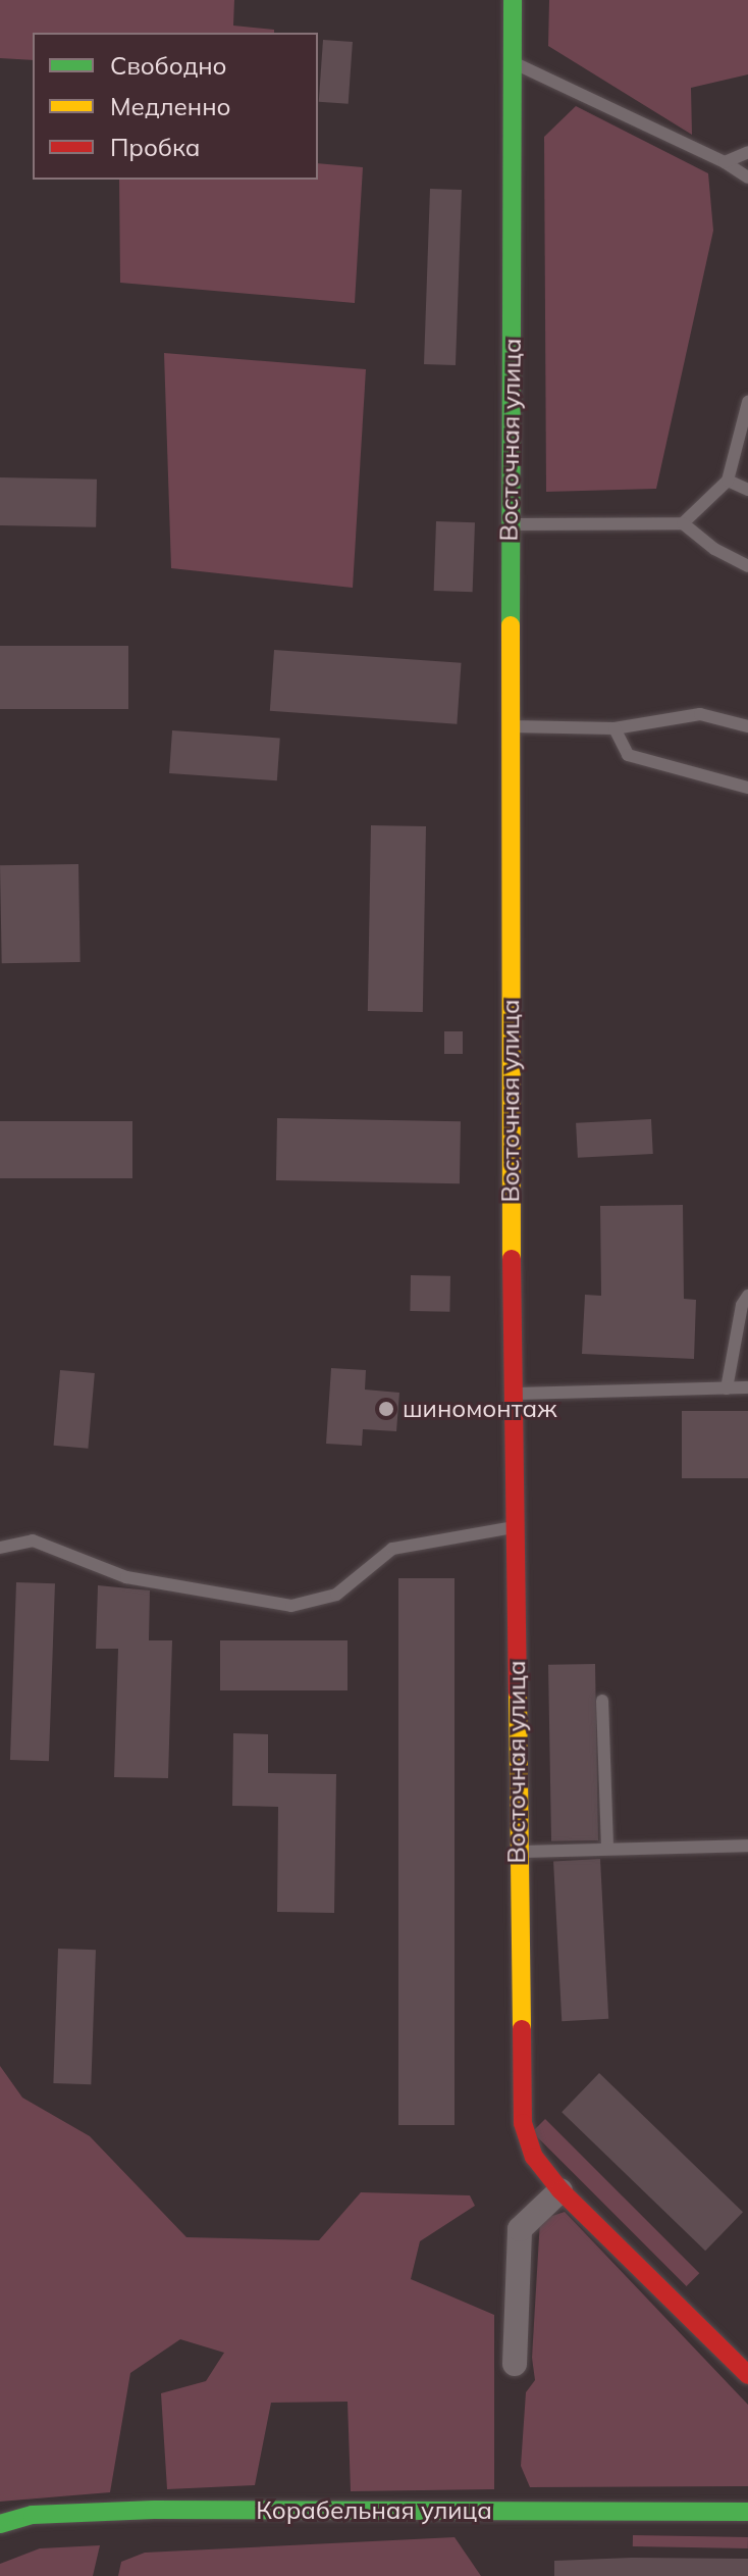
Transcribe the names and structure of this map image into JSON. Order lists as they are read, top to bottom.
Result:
{
  "streets": {
    "street": ["Восточная улица", "Корабельная улица"]
  },
  "places": ["шиномонтаж"],
  "legend": ["Свободно", "Медленно", "Пробка"]
}
